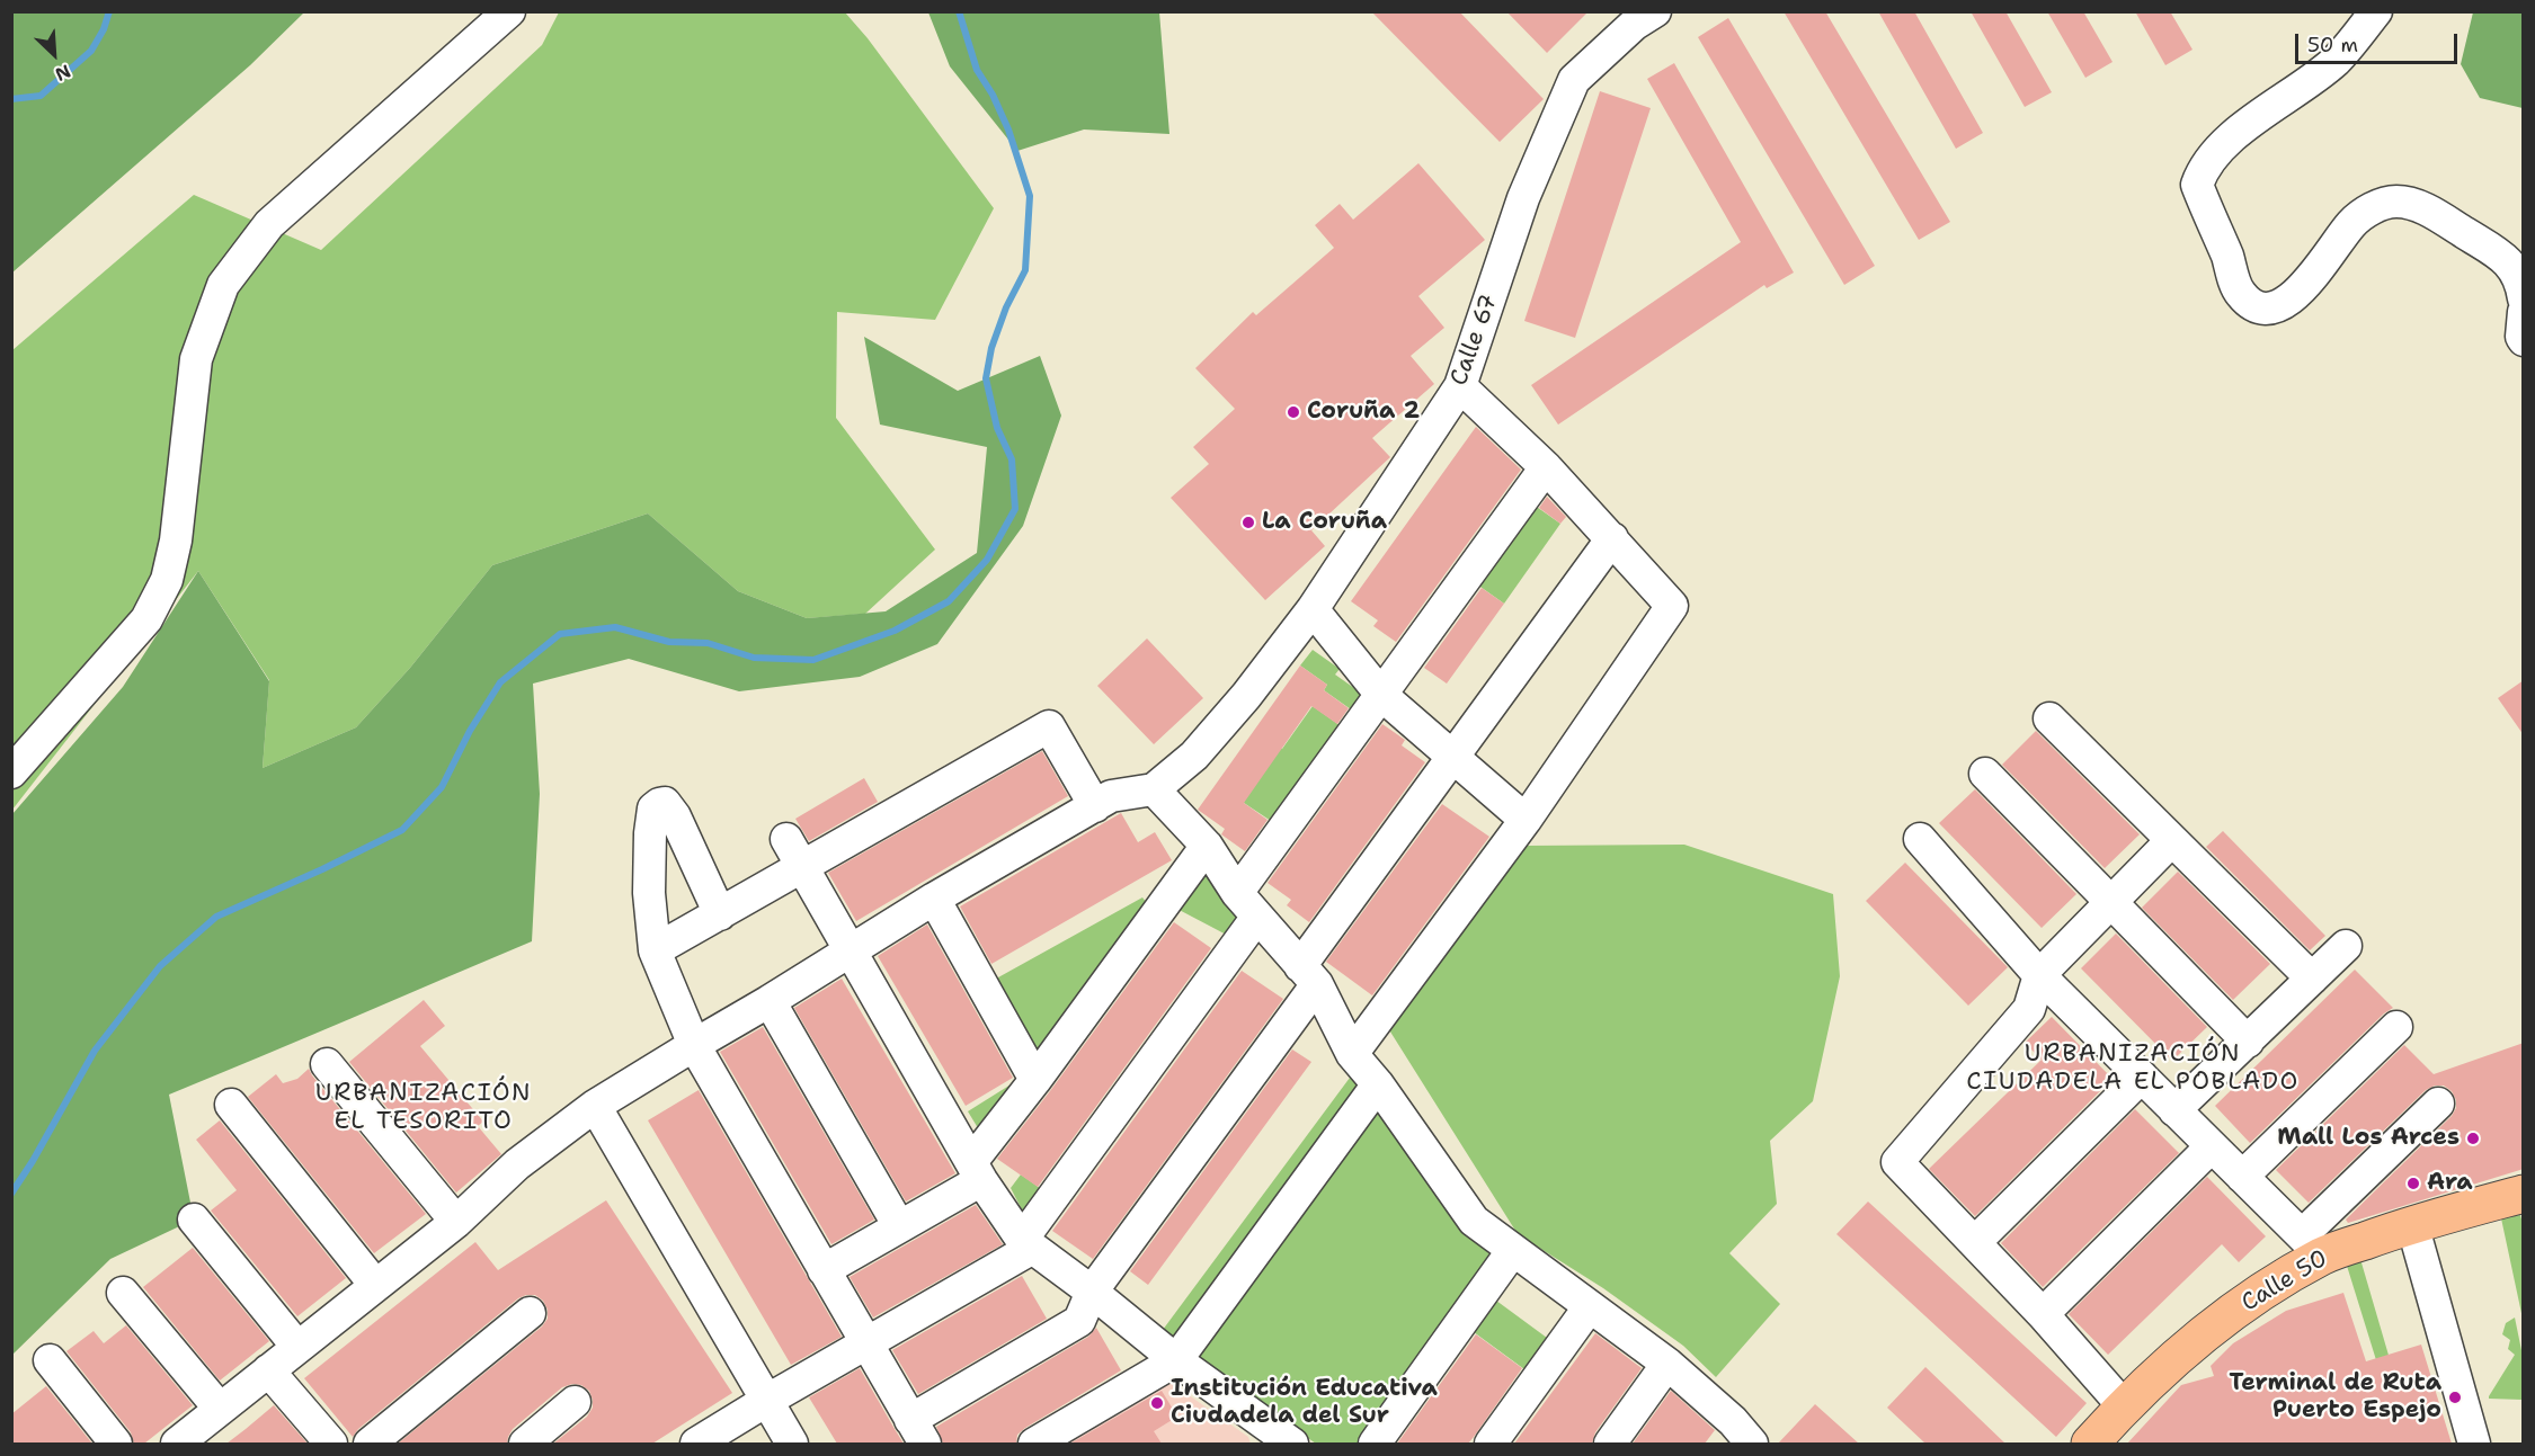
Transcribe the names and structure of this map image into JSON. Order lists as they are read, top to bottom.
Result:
{
  "streets": {
    "main road": ["Calle 50"],
    "street": ["Calle 67"]
  },
  "districts": ["URBANIZACIÓN CIUDADELA EL POBLADO", "URBANIZACIÓN EL TESORITO"],
  "places": [
    "Coruña 2",
    "La Coruña",
    "Mall Los Arces",
    "Ara",
    "Terminal de Ruta Puerto Espejo",
    "Institución Educativa Ciudadela del Sur"
  ],
  "scale_bar": "50 m",
  "north": "bottom right"
}
